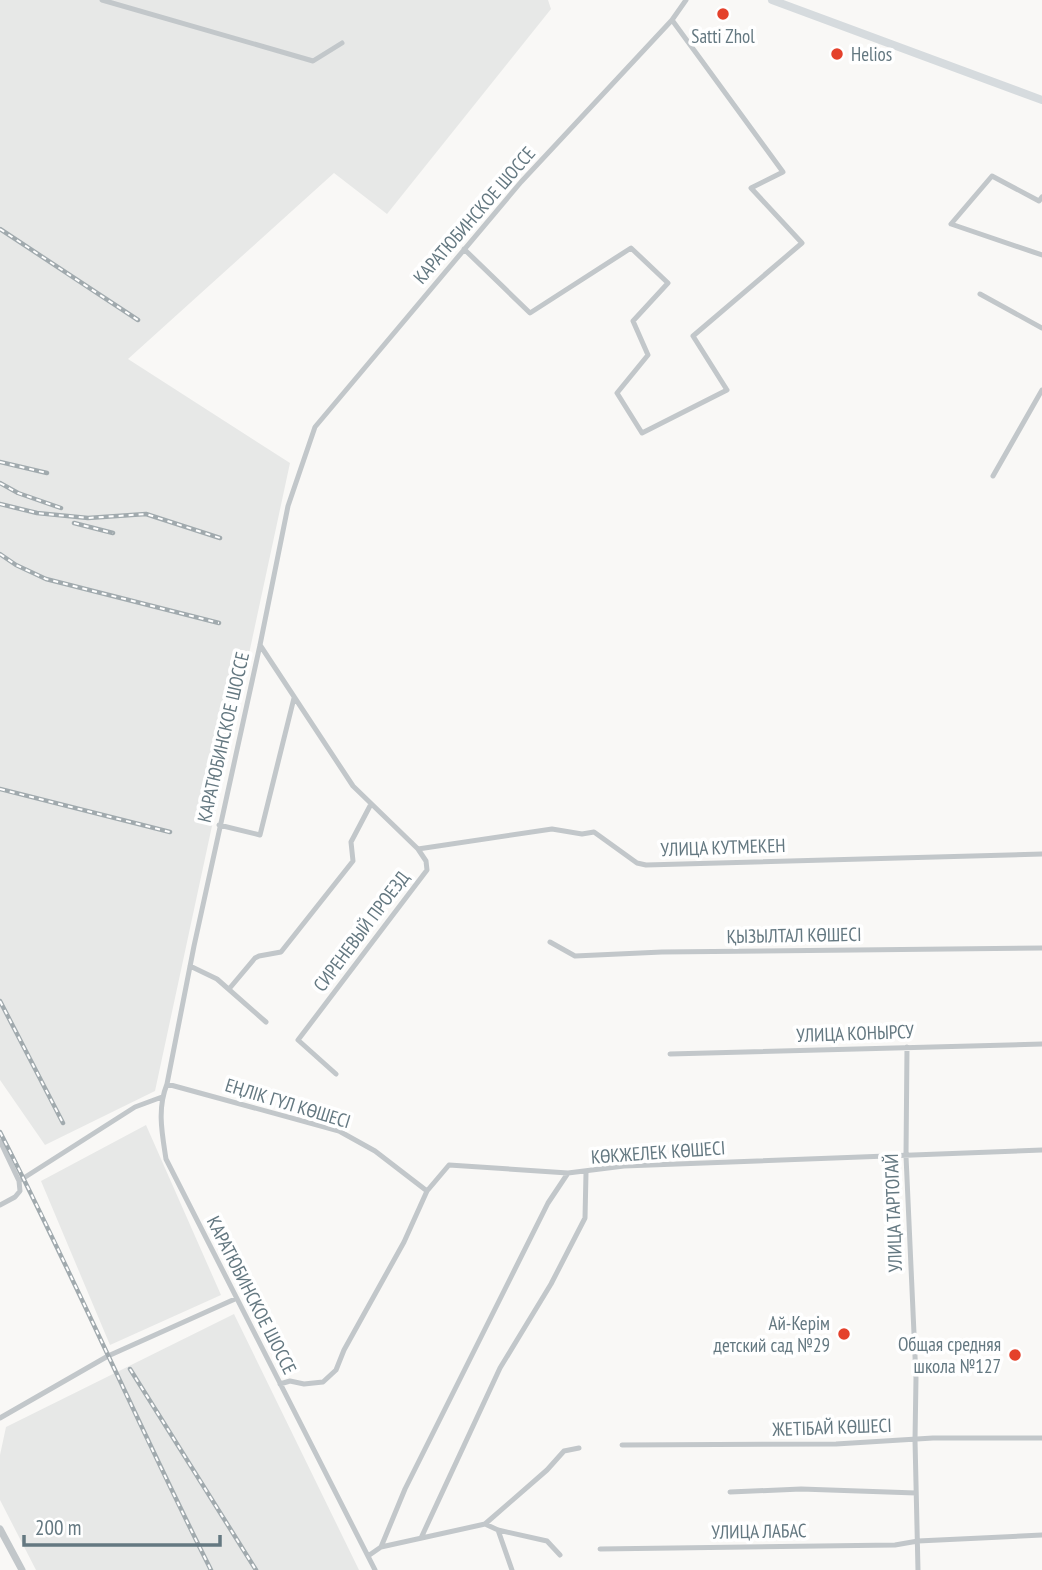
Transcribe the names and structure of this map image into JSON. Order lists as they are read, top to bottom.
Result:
{
  "streets": {
    "street": [
      "КАРАТЮБИНСКОЕ ШОССЕ",
      "УЛИЦА КУТМЕКЕН",
      "СИРЕНЕВЫЙ ПРОЕЗД",
      "ҚЫЗЫЛТАЛ КӨШЕСІ",
      "УЛИЦА КОНЫРСУ",
      "ЕҢЛІК ГҮЛ КӨШЕСІ",
      "КӨКЖЕЛЕК КӨШЕСІ",
      "УЛИЦА ТАРТОГАЙ",
      "ЖЕТІБАЙ КӨШЕСІ",
      "УЛИЦА ЛАБАС"
    ]
  },
  "crossings": [
    ["КАРАТЮБИНСКОЕ ШОССЕ", "СИРЕНЕВЫЙ ПРОЕЗД"],
    ["КАРАТЮБИНСКОЕ ШОССЕ", "ЕҢЛІК ГҮЛ КӨШЕСІ"],
    ["УЛИЦА КУТМЕКЕН", "СИРЕНЕВЫЙ ПРОЕЗД"],
    ["УЛИЦА КОНЫРСУ", "УЛИЦА ТАРТОГАЙ"],
    ["КӨКЖЕЛЕК КӨШЕСІ", "УЛИЦА ТАРТОГАЙ"],
    ["УЛИЦА ТАРТОГАЙ", "ЖЕТІБАЙ КӨШЕСІ"],
    ["УЛИЦА ТАРТОГАЙ", "УЛИЦА ЛАБАС"]
  ],
  "places": [
    "Satti Zhol",
    "Helios",
    "Ай-Керім детский сад №29",
    "Общая средняя школа №127"
  ],
  "scale_bar": "200 m"
}
